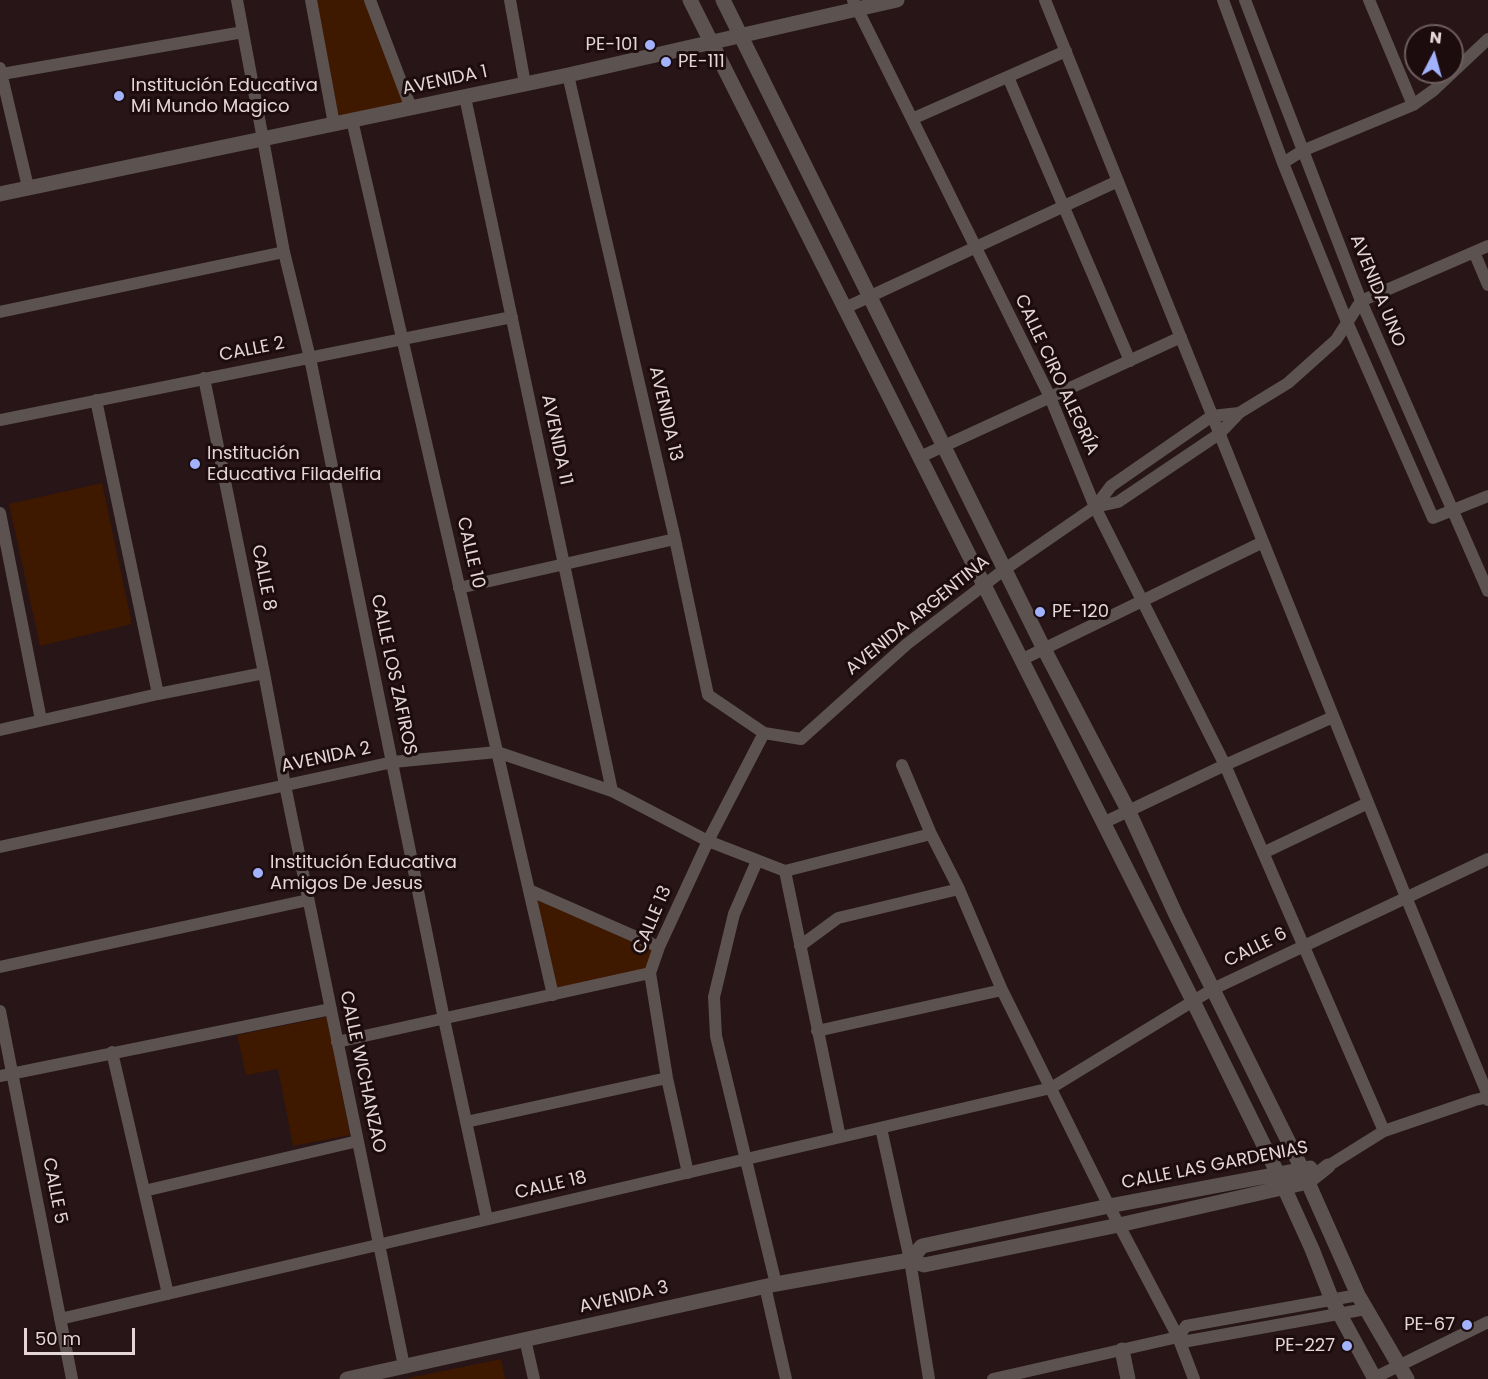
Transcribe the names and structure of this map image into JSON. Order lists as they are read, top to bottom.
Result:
{
  "streets": {
    "street": [
      "AVENIDA 1",
      "AVENIDA UNO",
      "CALLE 2",
      "CALLE CIRO ALEGRÍA",
      "AVENIDA 13",
      "AVENIDA 11",
      "CALLE 10",
      "CALLE 8",
      "AVENIDA ARGENTINA",
      "CALLE LOS ZAFIROS",
      "AVENIDA 2",
      "CALLE 13",
      "CALLE 6",
      "CALLE WICHANZAO",
      "CALLE LAS GARDENIAS",
      "CALLE 18",
      "CALLE 5",
      "AVENIDA 3"
    ]
  },
  "crossings": [
    ["AVENIDA 1", "CALLE CIRO ALEGRÍA"],
    ["AVENIDA 1", "AVENIDA 13"],
    ["AVENIDA 1", "AVENIDA 11"],
    ["AVENIDA 1", "CALLE 10"],
    ["AVENIDA 1", "CALLE LOS ZAFIROS"],
    ["CALLE 2", "AVENIDA 11"],
    ["CALLE 2", "CALLE 10"],
    ["CALLE 2", "CALLE 8"],
    ["CALLE 2", "CALLE LOS ZAFIROS"],
    ["CALLE CIRO ALEGRÍA", "AVENIDA ARGENTINA"],
    ["CALLE CIRO ALEGRÍA", "CALLE 6"],
    ["CALLE CIRO ALEGRÍA", "CALLE LAS GARDENIAS"],
    ["AVENIDA 13", "AVENIDA ARGENTINA"],
    ["AVENIDA 13", "CALLE 13"],
    ["AVENIDA 11", "AVENIDA 2"],
    ["CALLE 10", "AVENIDA 2"],
    ["CALLE 8", "AVENIDA 2"],
    ["CALLE 8", "CALLE WICHANZAO"],
    ["AVENIDA ARGENTINA", "CALLE 13"],
    ["CALLE LOS ZAFIROS", "AVENIDA 2"],
    ["CALLE LOS ZAFIROS", "CALLE 18"],
    ["AVENIDA 2", "CALLE 13"],
    ["AVENIDA 2", "CALLE WICHANZAO"],
    ["CALLE 13", "CALLE 18"],
    ["CALLE 6", "CALLE 18"],
    ["CALLE WICHANZAO", "CALLE 18"],
    ["CALLE WICHANZAO", "AVENIDA 3"],
    ["CALLE LAS GARDENIAS", "AVENIDA 3"],
    ["CALLE 18", "CALLE 5"]
  ],
  "places": [
    "PE-101",
    "PE-111",
    "Institución Educativa Mi Mundo Magico",
    "Institución Educativa Filadelfia",
    "PE-120",
    "Institución Educativa Amigos De Jesus",
    "PE-67",
    "PE-227"
  ],
  "scale_bar": "50 m",
  "north": "top"
}
